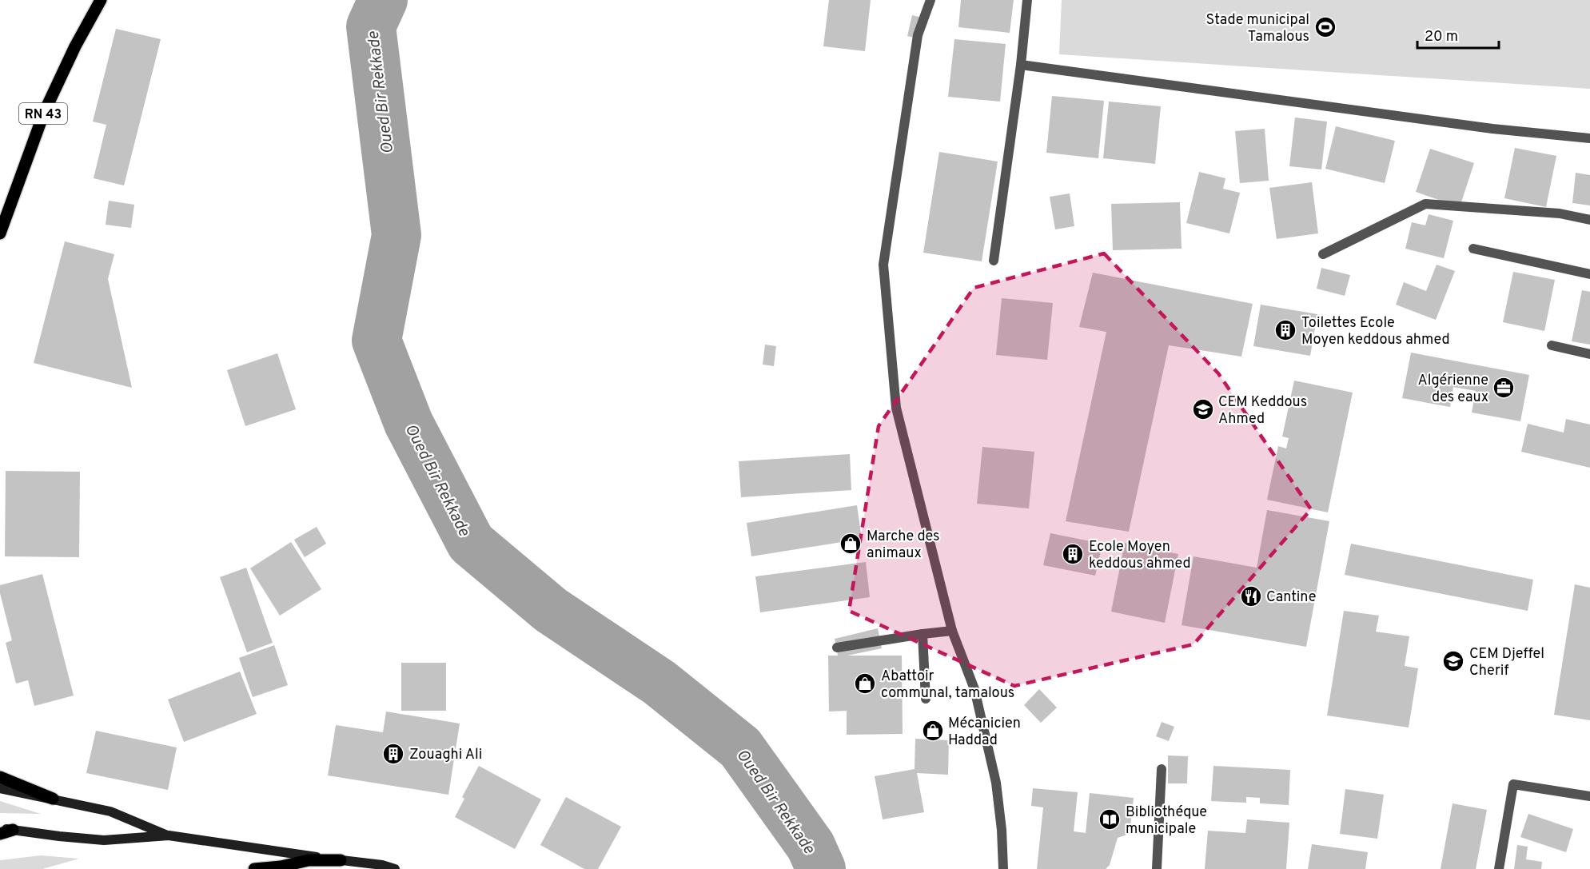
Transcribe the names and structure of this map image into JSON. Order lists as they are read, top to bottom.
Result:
{
  "streets": {
    "main road": ["RN 43"]
  },
  "water": ["Oued Bir Rekkade"],
  "places": {
    "sports": ["Stade municipal Tamalous"],
    "building": ["Toilettes Ecole Moyen keddous ahmed", "Ecole Moyen keddous ahmed", "Zouaghi Ali"],
    "office": ["Algérienne des eaux"],
    "school or university": ["CEM Keddous Ahmed", "CEM Djeffel Cherif"],
    "shop": ["Marche des animaux", "Abattoir communal, tamalous", "Mécanicien Haddad"],
    "restaurant": ["Cantine"],
    "library": ["Bibliothéque municipale"]
  },
  "scale_bar": "20 m"
}
